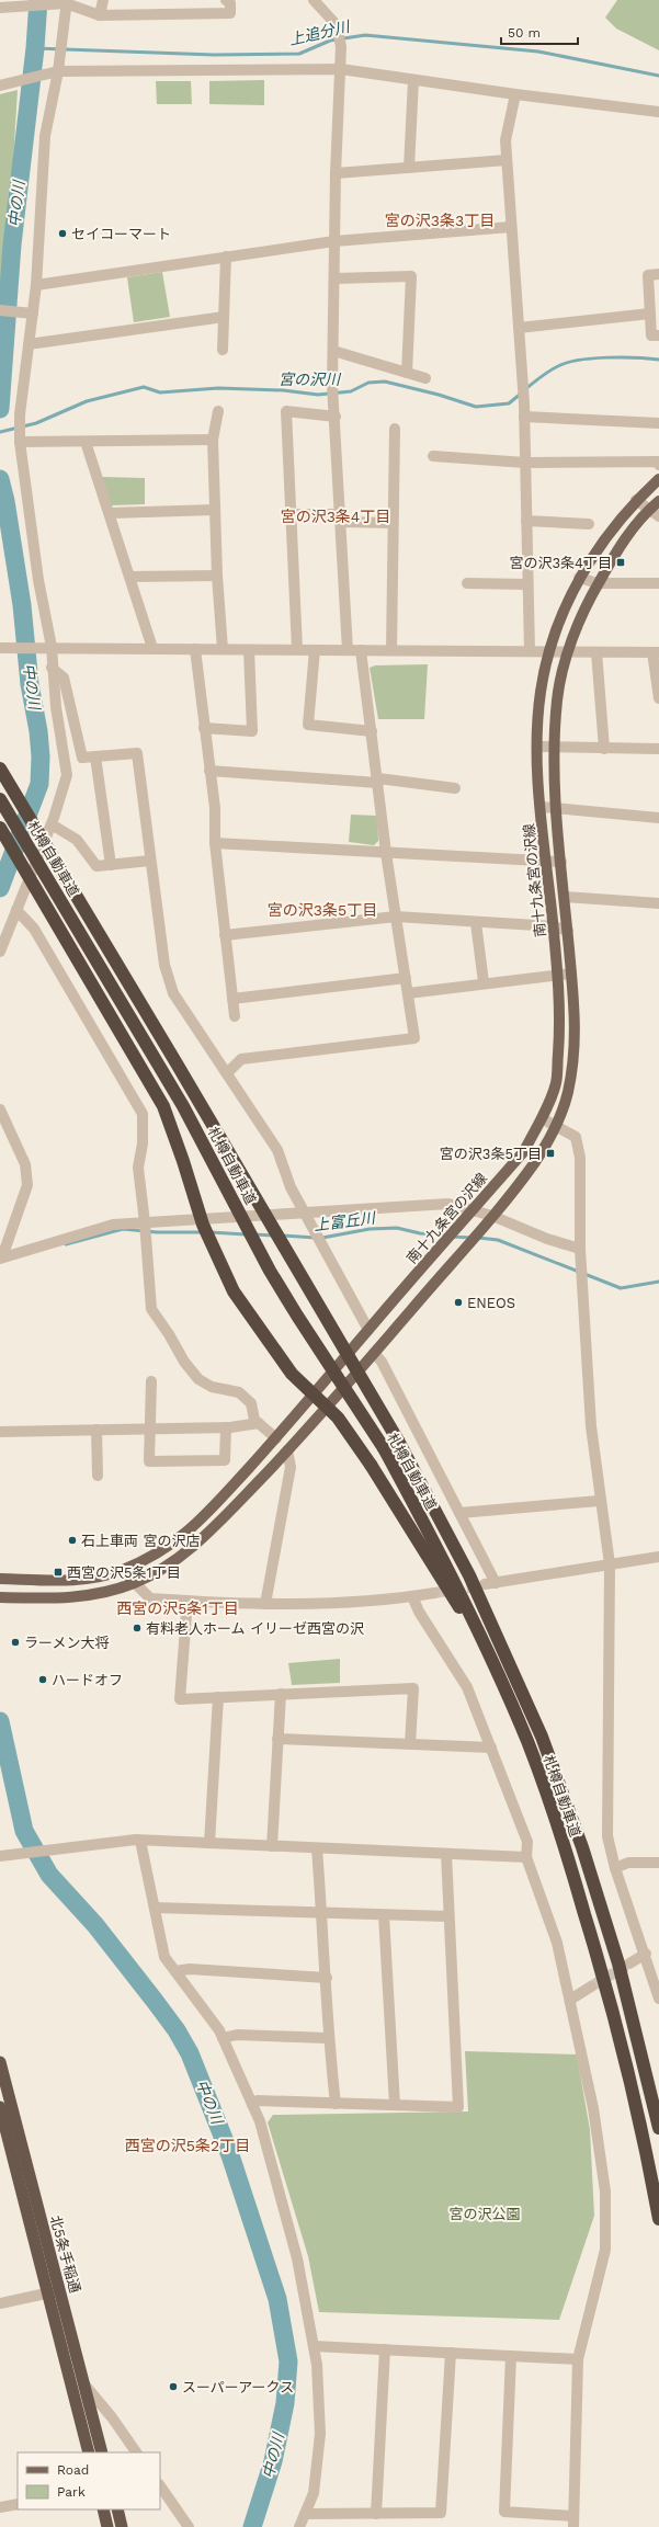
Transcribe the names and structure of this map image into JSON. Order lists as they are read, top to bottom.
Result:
{
  "streets": {
    "highway": ["札樽自動車道", "北5条手稲通"],
    "main road": ["南十九条宮の沢線"]
  },
  "districts": [
    "宮の沢3条3丁目",
    "宮の沢3条4丁目",
    "宮の沢3条5丁目",
    "西宮の沢5条1丁目",
    "西宮の沢5条2丁目"
  ],
  "water": [
    "上追分川",
    "中の川",
    "宮の沢川",
    "上富丘川"
  ],
  "parks": ["宮の沢公園"],
  "places": {
    "other": [
      "セイコーマート",
      "ENEOS",
      "石上車両 宮の沢店",
      "有料老人ホーム イリーゼ西宮の沢",
      "ラーメン大将",
      "ハードオフ",
      "スーパーアークス"
    ],
    "transit": ["宮の沢3条4丁目", "宮の沢3条5丁目", "西宮の沢5条1丁目"]
  },
  "legend": ["Road", "Park"],
  "scale_bar": "50 m"
}
